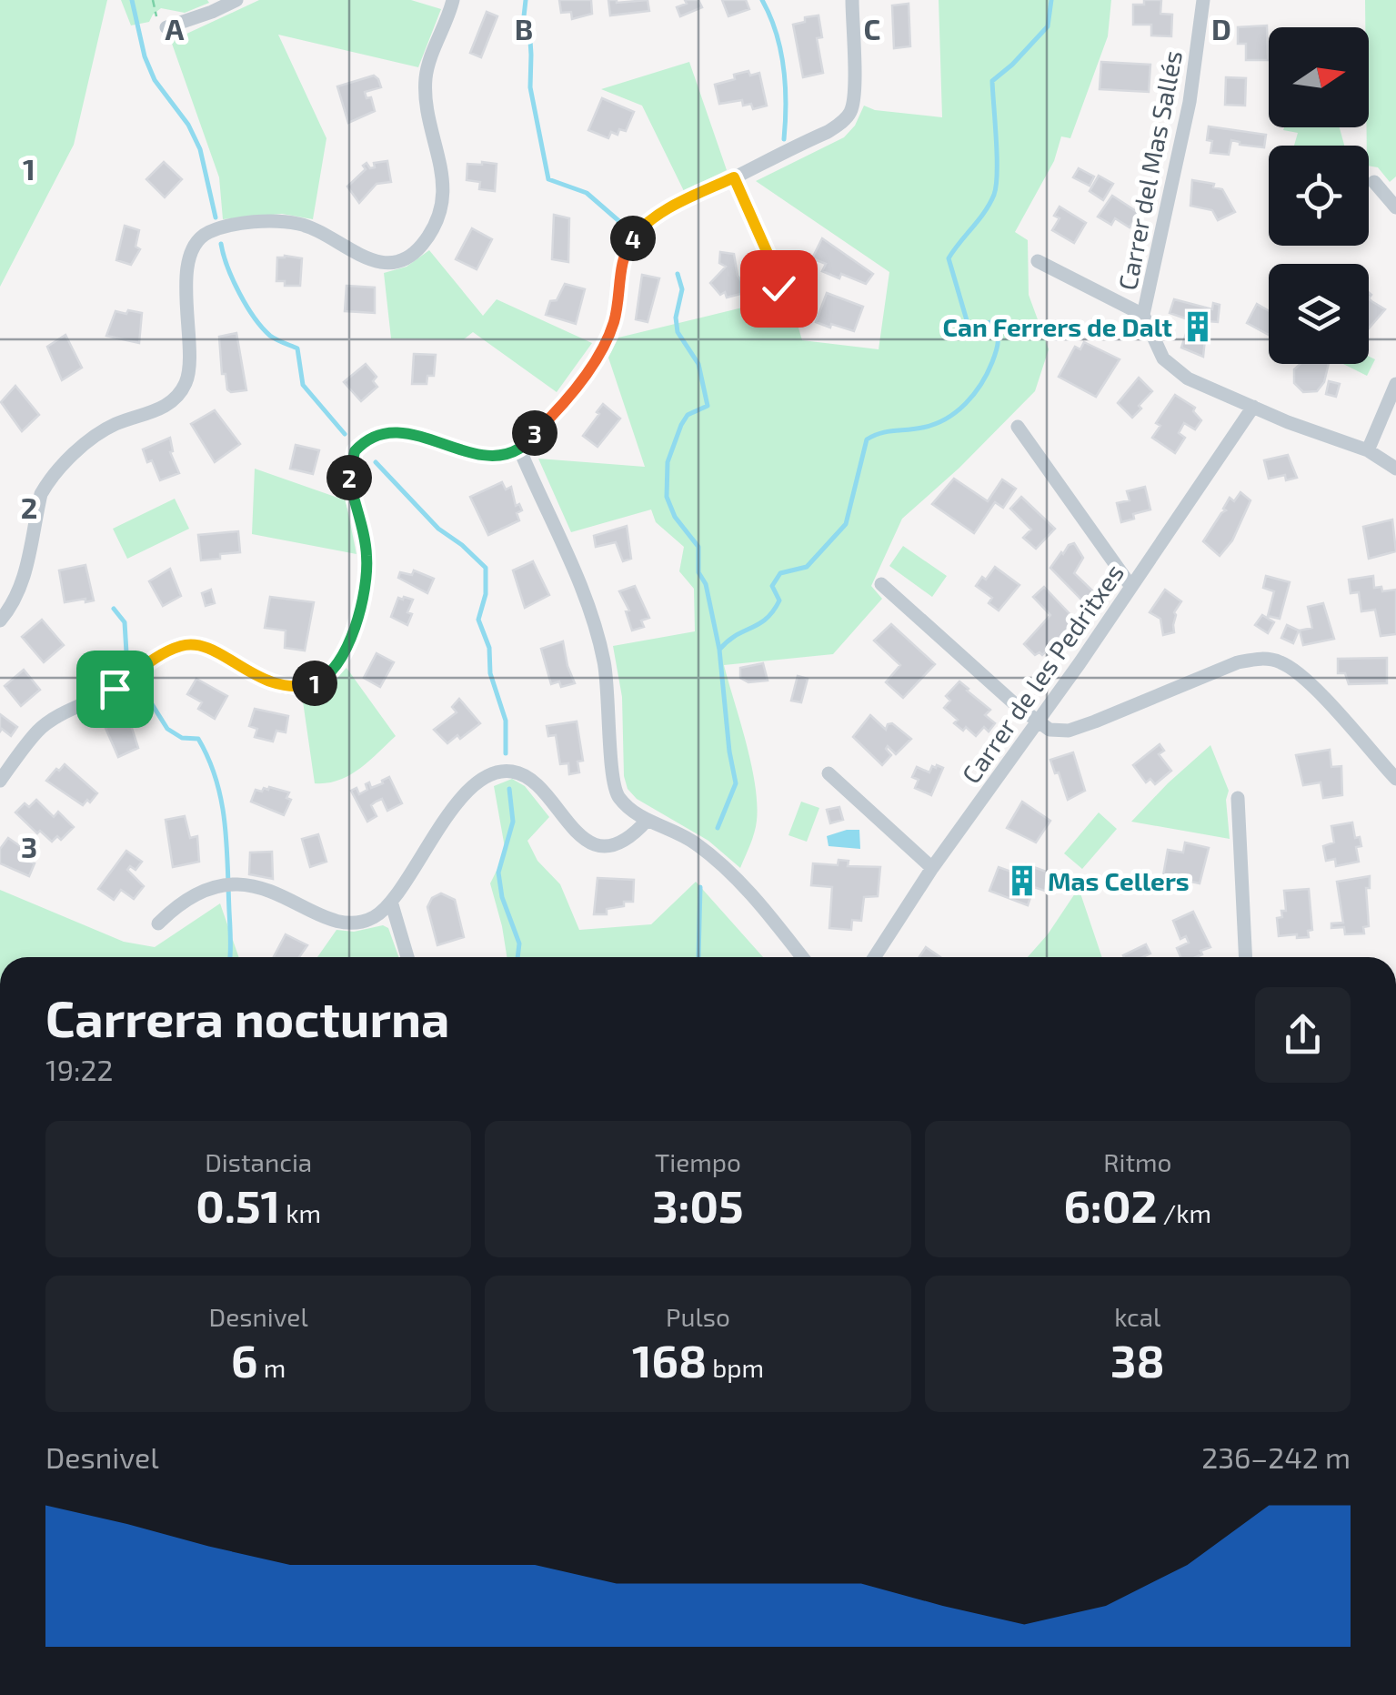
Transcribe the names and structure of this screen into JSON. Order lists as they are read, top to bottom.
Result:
{
  "streets": {
    "street": ["Carrer del Mas Sallés", "Carrer de les Pedritxes"]
  },
  "crossings": [
    ["Carrer del Mas Sallés", "Carrer de les Pedritxes"]
  ],
  "places": {
    "building": ["Can Ferrers de Dalt", "Mas Cellers"]
  },
  "north": "right",
  "page": {
    "pins": [
      "4",
      "3",
      "2",
      "1"
    ],
    "heading": ["Carrera nocturna", "19:22"],
    "stats": [
      ["Distancia", "0.51 km"],
      ["Tiempo", "3:05"],
      ["Ritmo", "6:02 /km"],
      ["Desnivel", "6 m"],
      ["Pulso", "168 bpm"],
      ["kcal", "38"]
    ],
    "chart": ["Desnivel", "236–242 m"]
  },
  "grid": {
    "columns": [
      "A",
      "B",
      "C",
      "D"
    ],
    "rows": ["1", "2", "3"]
  }
}
